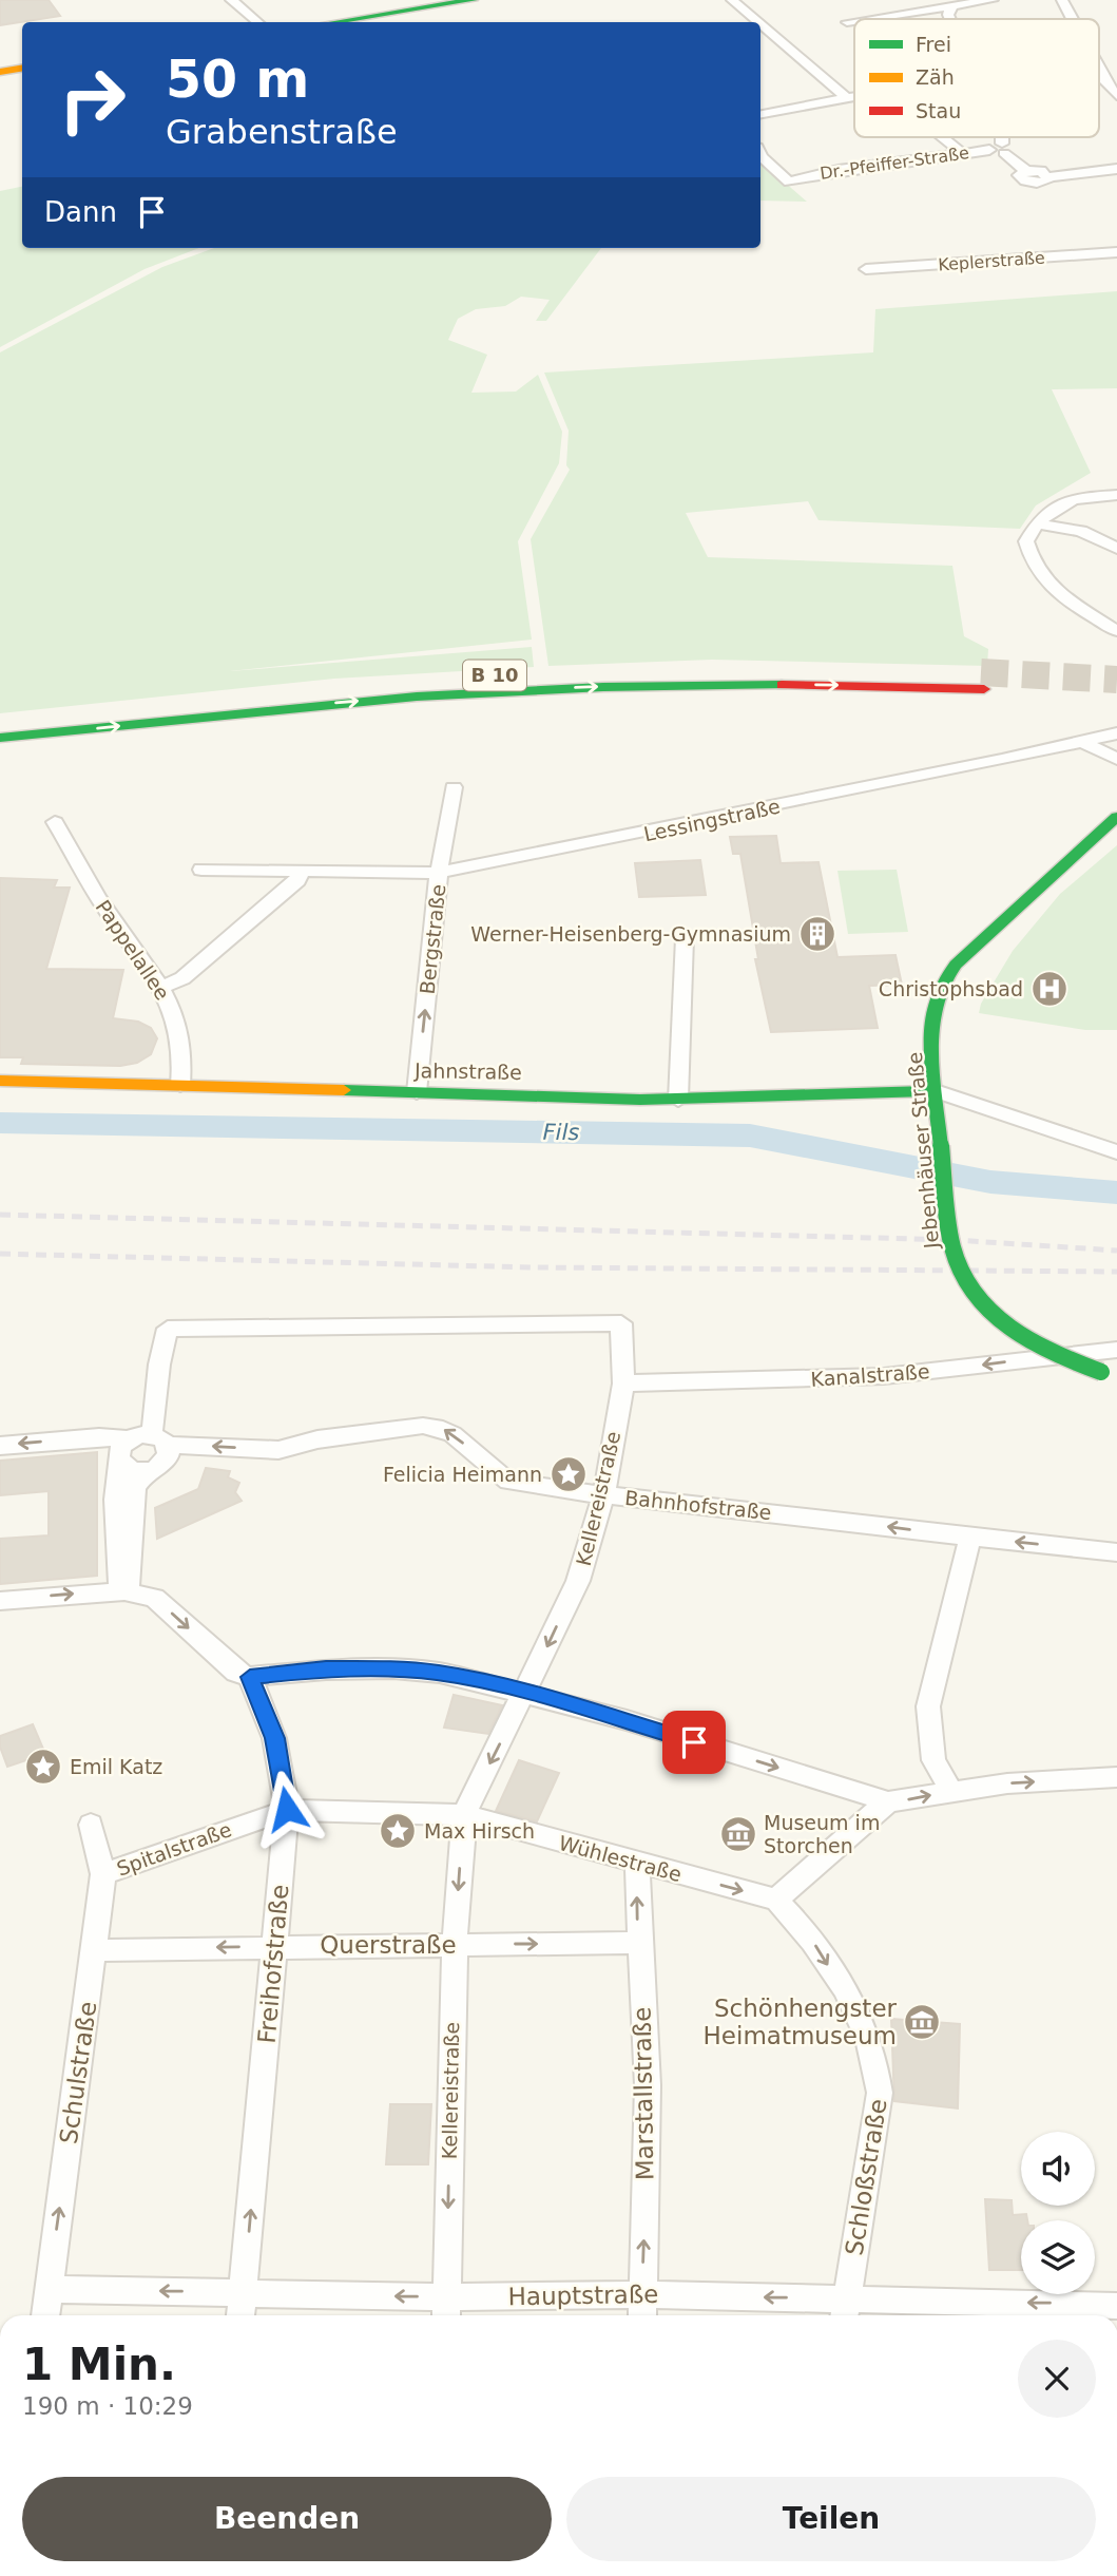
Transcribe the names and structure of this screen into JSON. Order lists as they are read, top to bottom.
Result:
{
  "streets": {
    "main road": ["B 10", "Jahnstraße", "Jebenhäuser Straße"],
    "street": [
      "Dr.-Pfeiffer-Straße",
      "Keplerstraße",
      "Lessingstraße",
      "Bergstraße",
      "Pappelallee",
      "Kanalstraße",
      "Kellereistraße",
      "Bahnhofstraße",
      "Spitalstraße",
      "Wühlestraße",
      "Querstraße",
      "Freihofstraße",
      "Schulstraße",
      "Marstallstraße",
      "Schloßstraße",
      "Hauptstraße"
    ]
  },
  "crossings": [
    ["Lessingstraße", "Bergstraße"],
    ["Bergstraße", "Jahnstraße"],
    ["Pappelallee", "Jahnstraße"],
    ["Jahnstraße", "Jebenhäuser Straße"],
    ["Kanalstraße", "Kellereistraße"],
    ["Kellereistraße", "Bahnhofstraße"],
    ["Kellereistraße", "Spitalstraße"],
    ["Kellereistraße", "Wühlestraße"],
    ["Kellereistraße", "Querstraße"],
    ["Kellereistraße", "Hauptstraße"],
    ["Spitalstraße", "Wühlestraße"],
    ["Spitalstraße", "Freihofstraße"],
    ["Spitalstraße", "Schulstraße"],
    ["Wühlestraße", "Marstallstraße"],
    ["Wühlestraße", "Schloßstraße"],
    ["Querstraße", "Freihofstraße"],
    ["Querstraße", "Schulstraße"],
    ["Querstraße", "Marstallstraße"],
    ["Freihofstraße", "Hauptstraße"],
    ["Schulstraße", "Hauptstraße"],
    ["Marstallstraße", "Hauptstraße"],
    ["Schloßstraße", "Hauptstraße"]
  ],
  "one_way": [
    "Bergstraße",
    "Kanalstraße",
    "Kellereistraße",
    "Bahnhofstraße",
    "Freihofstraße",
    "Schulstraße",
    "Marstallstraße",
    "Schloßstraße",
    "Hauptstraße"
  ],
  "water": ["Fils"],
  "places": {
    "building": ["Werner-Heisenberg-Gymnasium"],
    "hospital": ["Christophsbad"],
    "place": ["Felicia Heimann", "Emil Katz", "Max Hirsch"],
    "museum": ["Museum im Storchen", "Schönhengster Heimatmuseum"]
  },
  "legend": ["Frei", "Zäh", "Stau"],
  "page": {
    "turn": ["50 m", "Grabenstraße"],
    "then": "Dann",
    "heading": ["1 Min.", "190 m · 10:29"],
    "buttons": ["Beenden", "Teilen"]
  }
}
